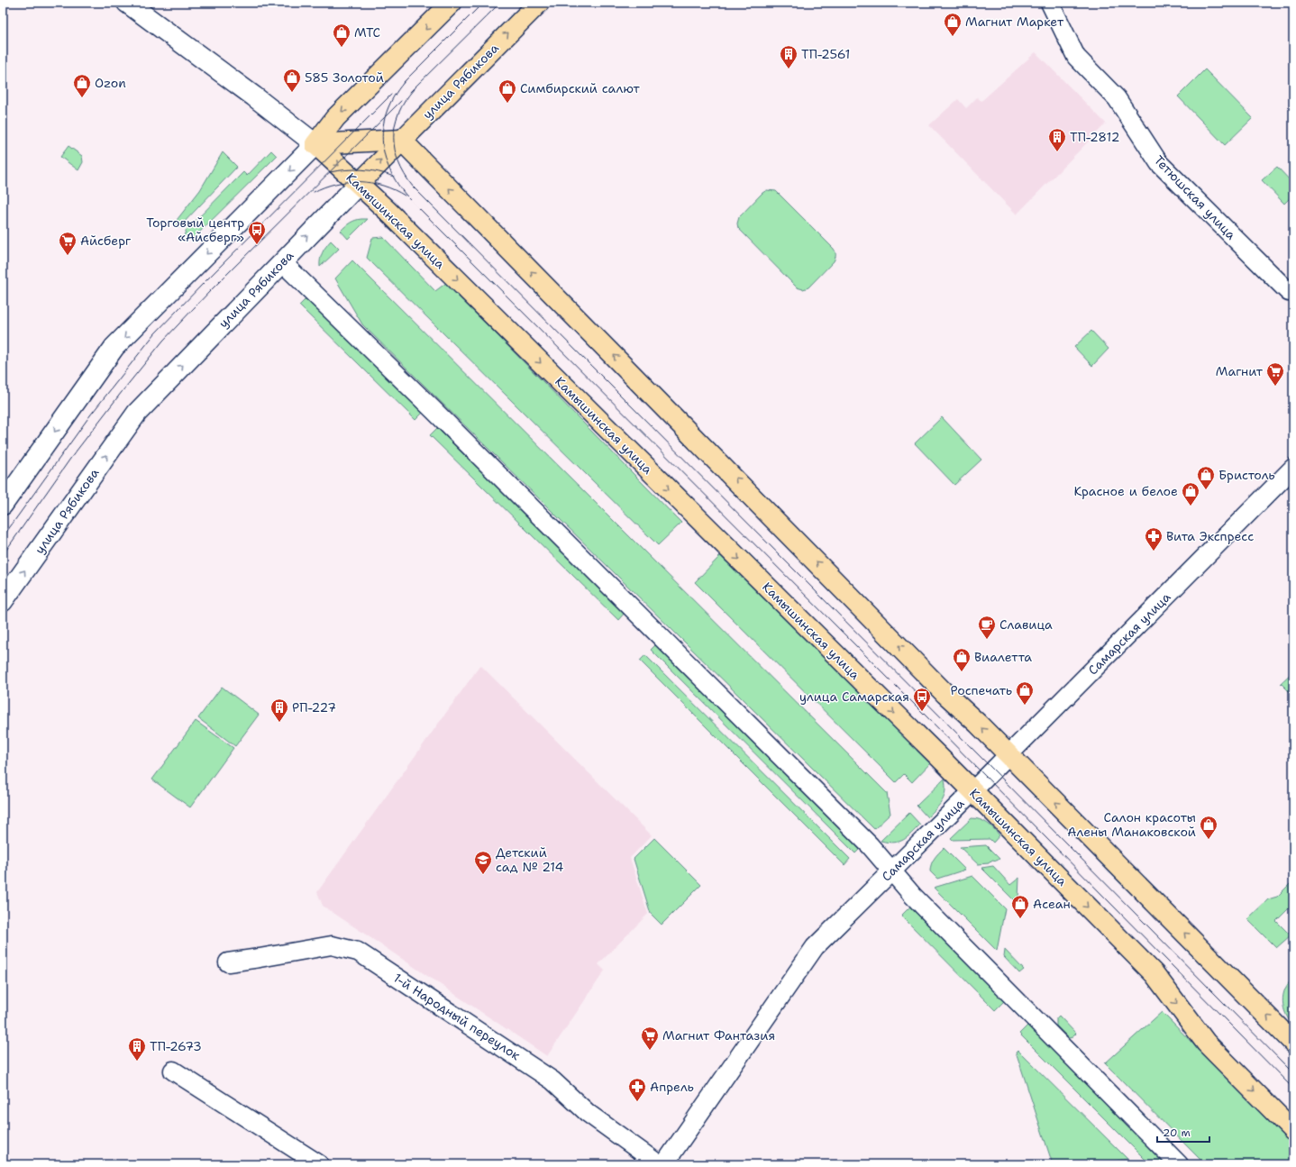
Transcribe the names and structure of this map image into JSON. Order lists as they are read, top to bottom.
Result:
{
  "streets": {
    "main road": ["улица Рябикова", "Камышинская улица"],
    "street": ["Тетюшская улица", "Самарская улица", "1-й Народный переулок"]
  },
  "crossings": [
    ["улица Рябикова", "Камышинская улица"],
    ["Камышинская улица", "Самарская улица"]
  ],
  "places": {
    "shop": [
      "Магнит Маркет",
      "МТС",
      "585 Золотой",
      "Ozon",
      "Симбирский салют",
      "Бристоль",
      "Красное и белое",
      "Виалетта",
      "Роспечать",
      "Салон красоты Алены Манаковской",
      "Асеан"
    ],
    "building": [
      "ТП-2561",
      "ТП-2812",
      "РП-227",
      "ТП-2673"
    ],
    "bus stop": ["Торговый центр «Айсберг»", "улица Самарская"],
    "supermarket": ["Айсберг", "Магнит", "Магнит Фантазия"],
    "pharmacy": ["Вита Экспресс", "Апрель"],
    "cafe": ["Славица"],
    "school or university": ["Детский сад № 214"]
  },
  "scale_bar": "20 m"
}
